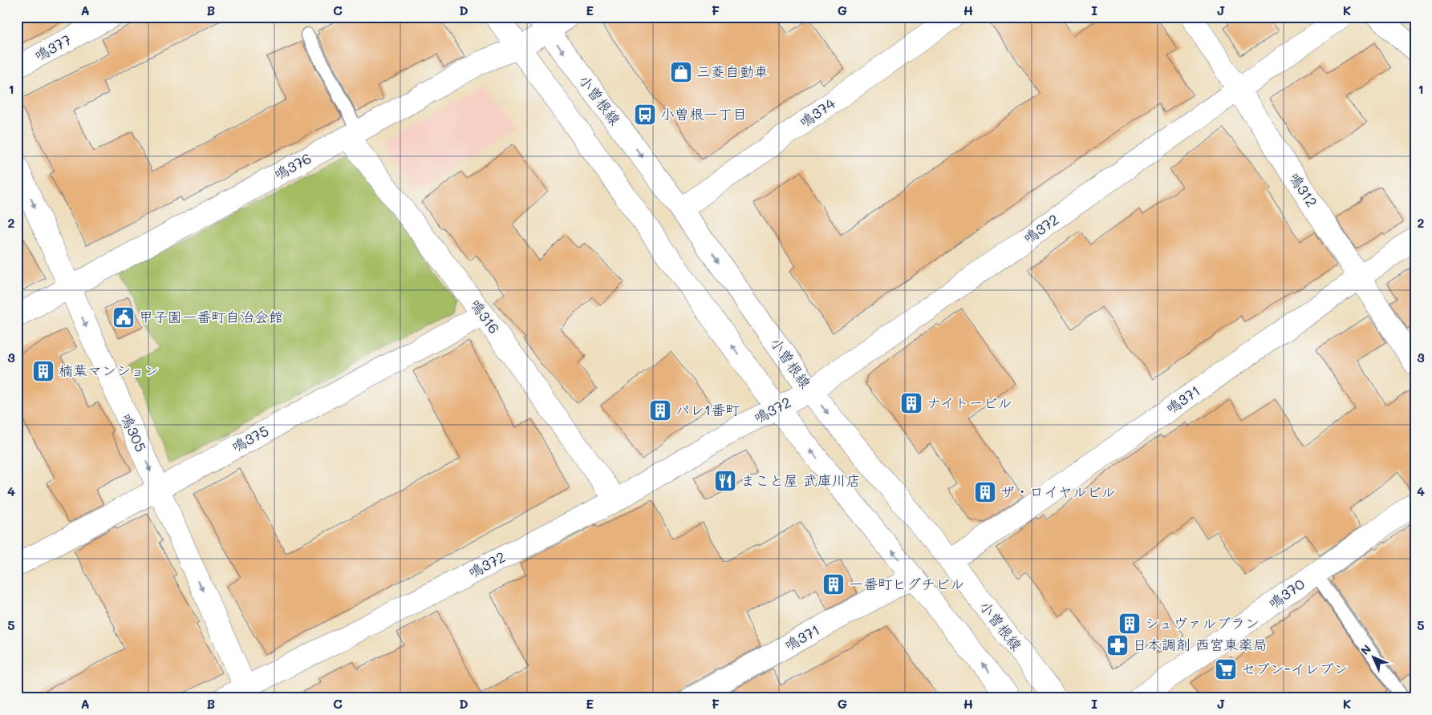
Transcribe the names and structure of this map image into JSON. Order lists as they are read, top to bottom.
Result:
{
  "streets": {
    "street": [
      "鳴377",
      "小曽根線",
      "鳴374",
      "鳴376",
      "鳴312",
      "鳴372",
      "鳴316",
      "鳴371",
      "鳴305",
      "鳴375",
      "鳴370"
    ]
  },
  "crossings": [
    ["小曽根線", "鳴374"],
    ["小曽根線", "鳴376"],
    ["小曽根線", "鳴372"],
    ["小曽根線", "鳴371"],
    ["鳴376", "鳴316"],
    ["鳴376", "鳴305"],
    ["鳴312", "鳴372"],
    ["鳴312", "鳴371"],
    ["鳴372", "鳴316"],
    ["鳴372", "鳴305"],
    ["鳴316", "鳴375"],
    ["鳴305", "鳴375"]
  ],
  "one_way": ["鳴305"],
  "places": {
    "shop": ["三菱自動車"],
    "bus stop": ["小曽根一丁目"],
    "public building": ["甲子園一番町自治会館"],
    "building": [
      "楠葉マンション",
      "ナイトービル",
      "パレ1番町",
      "ザ・ロイヤルビル",
      "一番町ヒグチビル",
      "シュヴァルブラン"
    ],
    "restaurant": ["まこと屋 武庫川店"],
    "pharmacy": ["日本調剤 西宮東薬局"],
    "supermarket": ["セブン-イレブン"]
  },
  "north": "top left",
  "grid": {
    "columns": [
      "A",
      "B",
      "C",
      "D",
      "E",
      "F",
      "G",
      "H",
      "I",
      "J",
      "K"
    ],
    "rows": [
      "1",
      "2",
      "3",
      "4",
      "5"
    ]
  }
}
